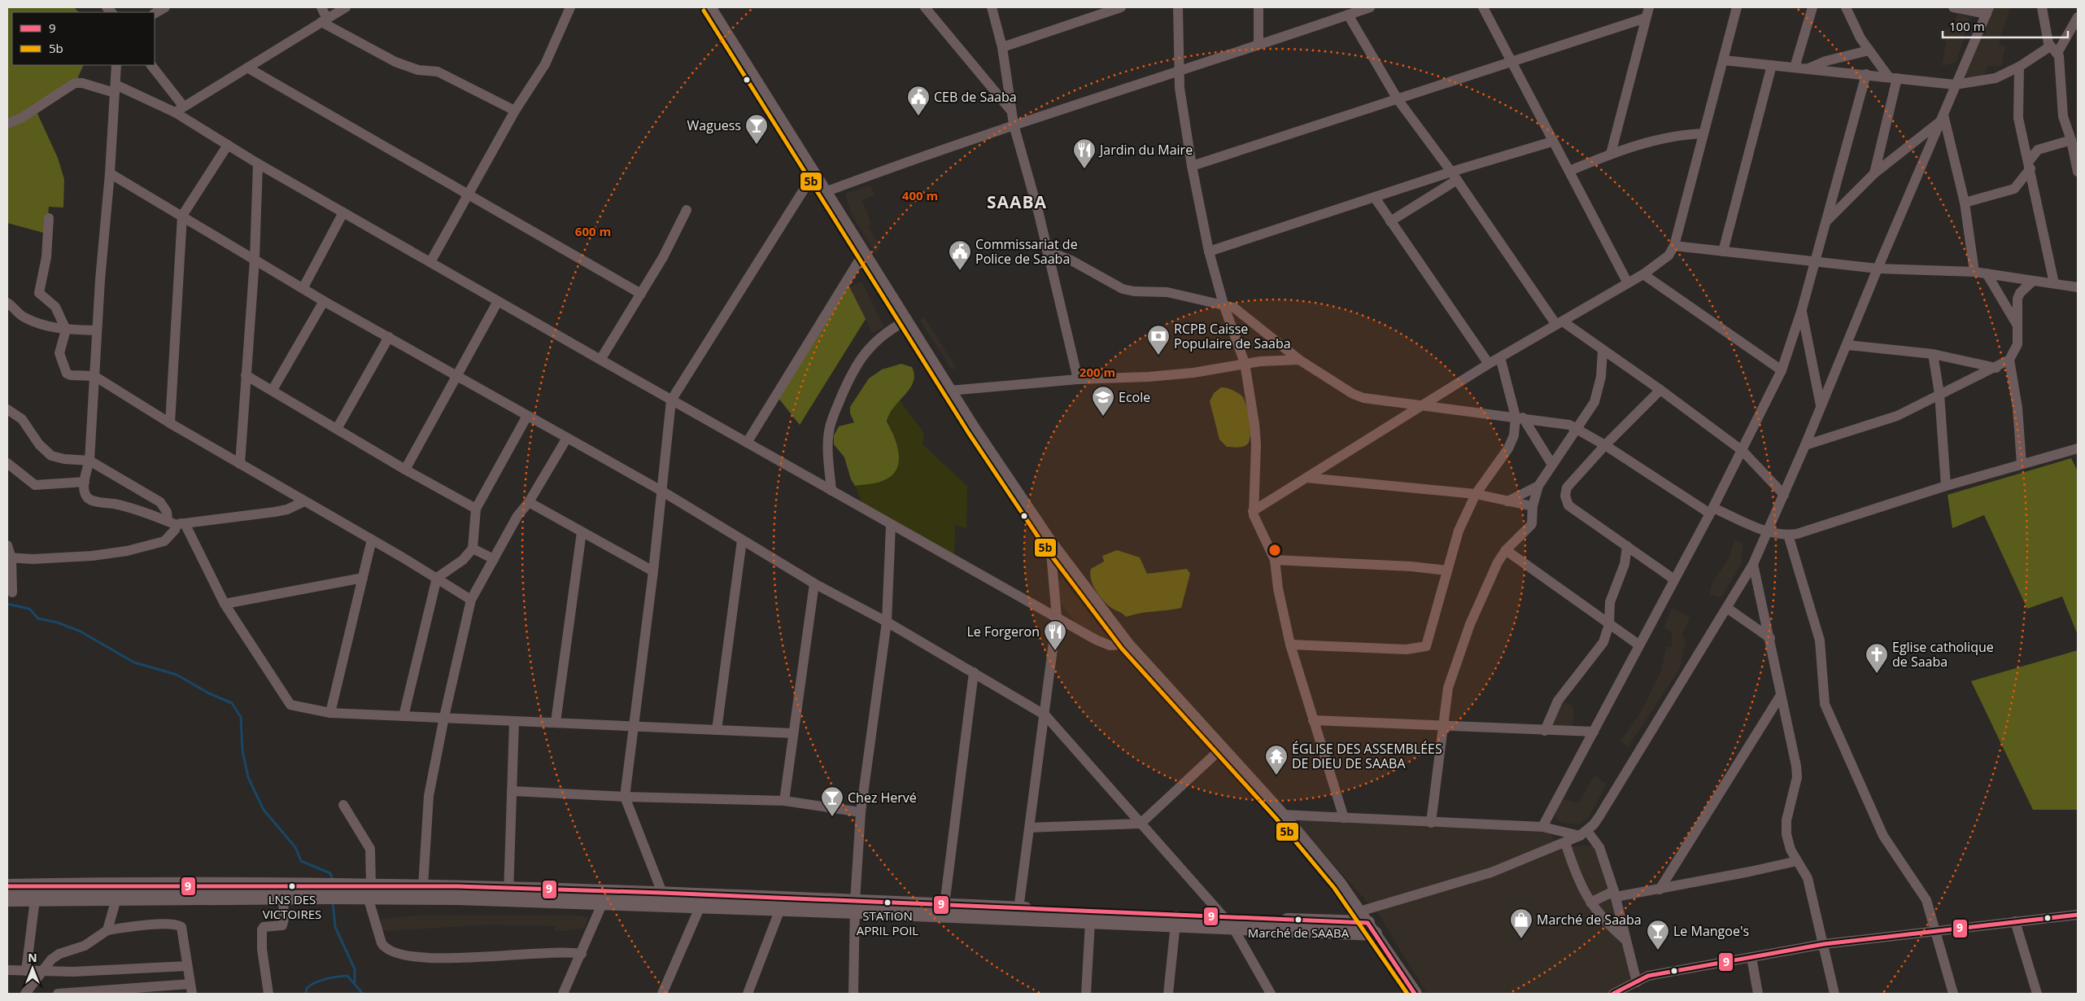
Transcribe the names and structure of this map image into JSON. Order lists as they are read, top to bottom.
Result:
{
  "districts": ["SAABA"],
  "places": {
    "public building": ["CEB de Saaba", "Commissariat de Police de Saaba"],
    "bar": ["Waguess", "Chez Hervé", "Le Mangoe's"],
    "restaurant": ["Jardin du Maire", "Le Forgeron"],
    "bank": ["RCPB Caisse Populaire de Saaba"],
    "school or university": ["Ecole"],
    "church": ["Eglise catholique de Saaba"],
    "temple": ["ÉGLISE DES ASSEMBLÉES DE DIEU DE SAABA"],
    "other": ["LNS DES VICTOIRES", "STATION APRIL POIL", "Marché de SAABA"],
    "shop": ["Marché de Saaba"]
  },
  "lines": ["transit line 5b", "transit line 9"],
  "legend": ["9", "5b"],
  "scale_bar": "100 m",
  "north": "top",
  "rings": ["400 m", "600 m", "200 m"]
}
